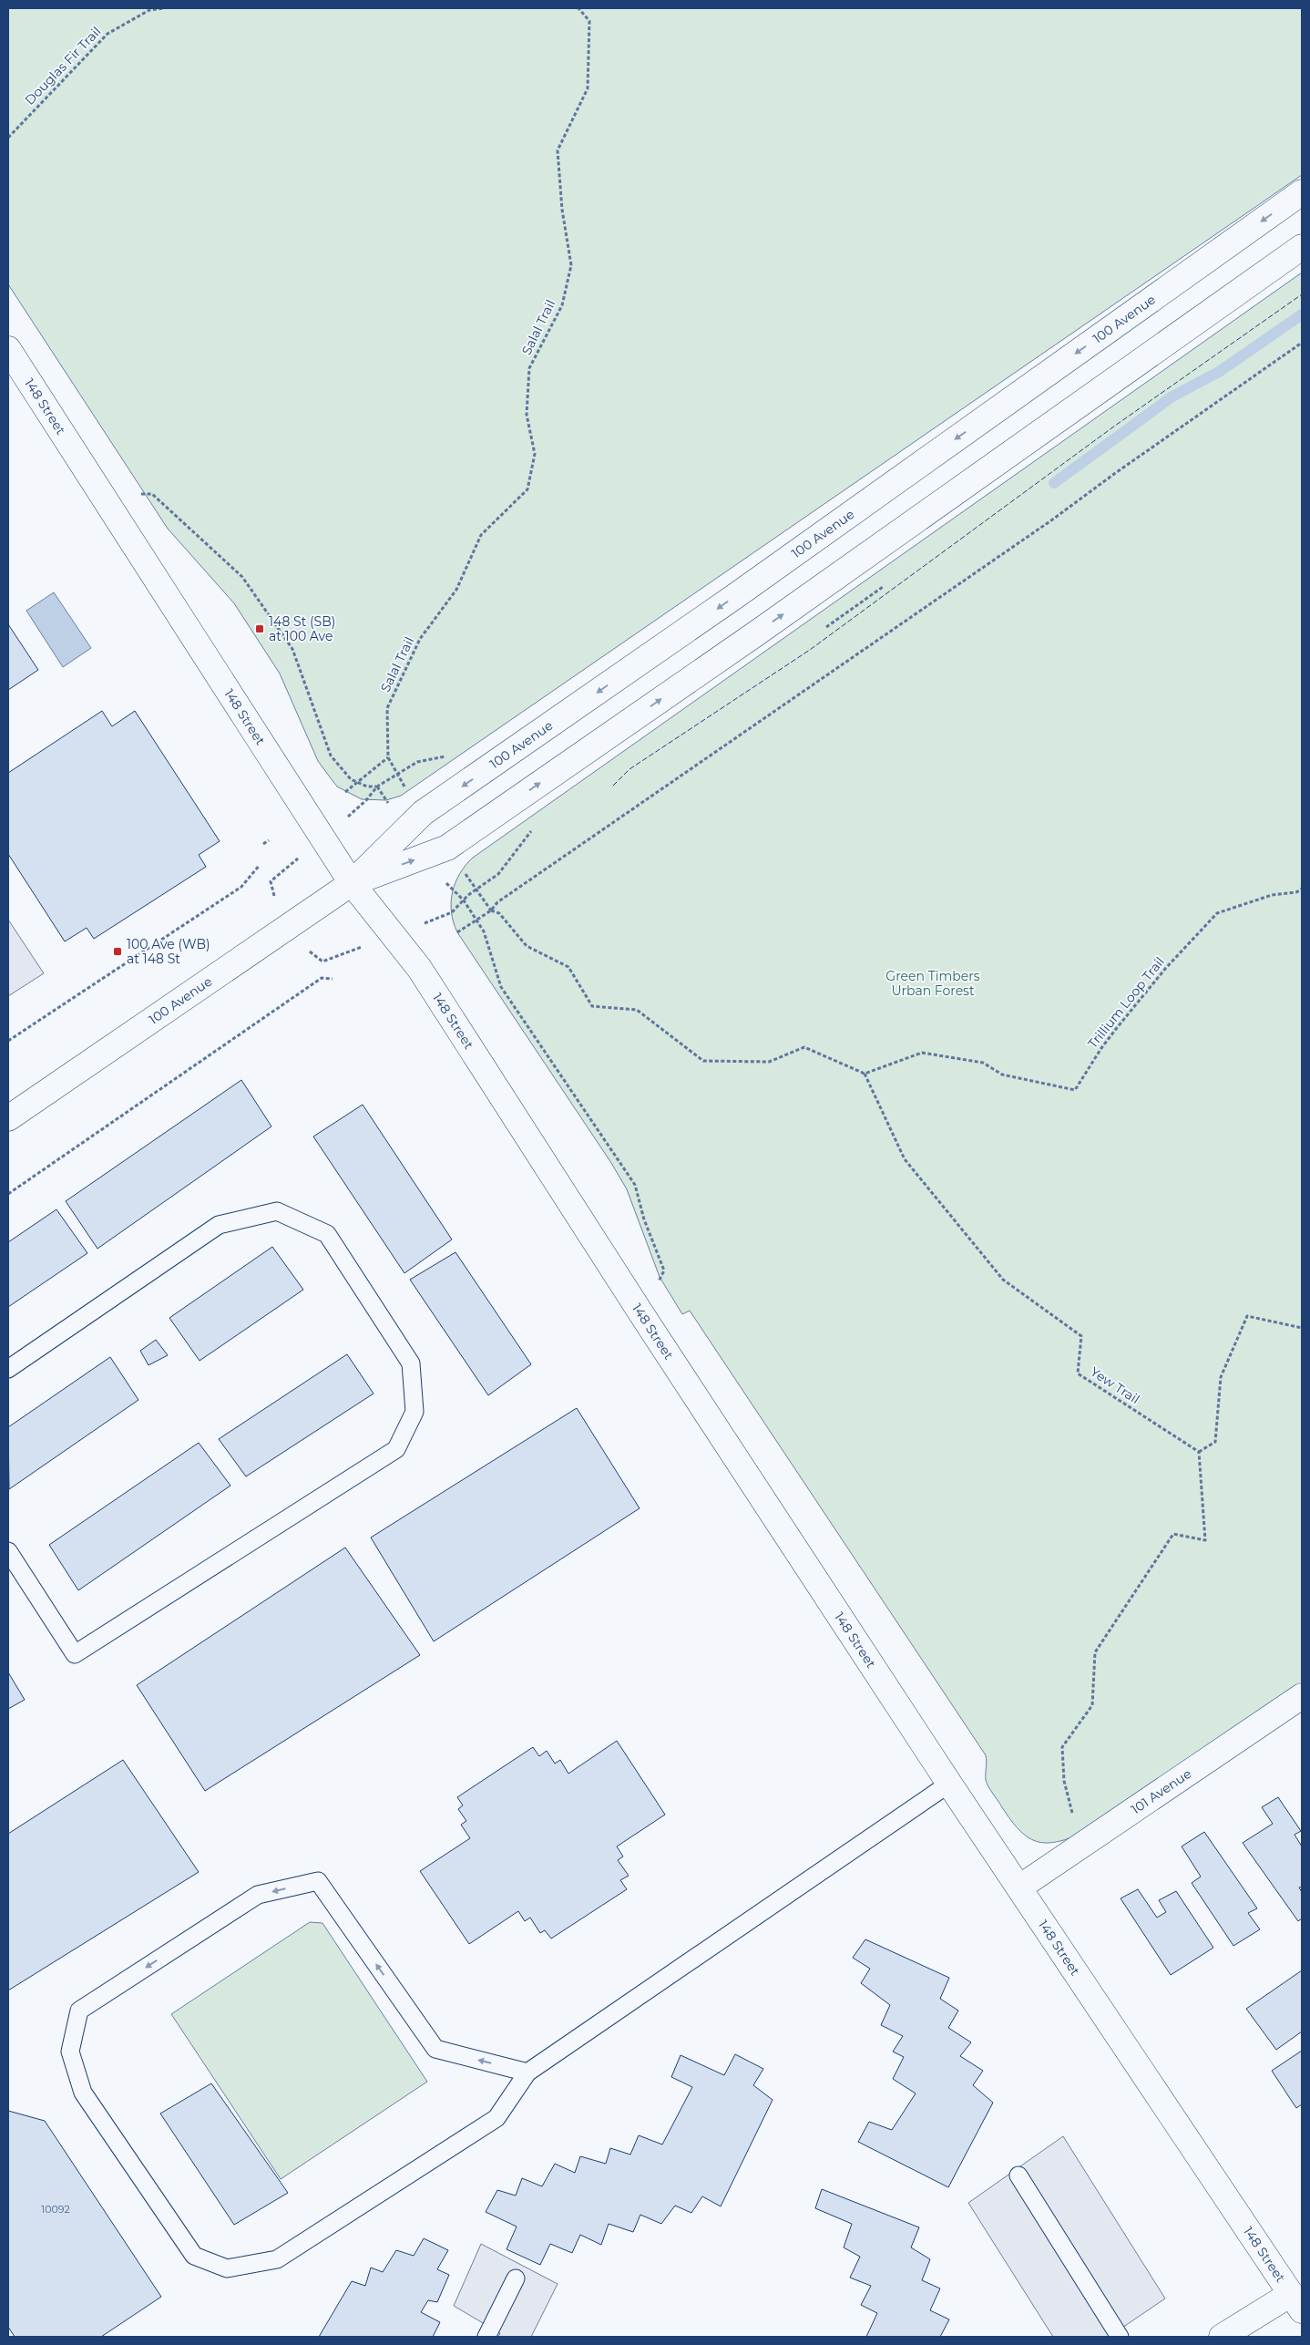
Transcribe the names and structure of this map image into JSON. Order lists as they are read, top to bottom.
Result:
{
  "streets": {
    "main road": ["100 Avenue", "148 Street", "101 Avenue"],
    "path": [
      "Douglas Fir Trail",
      "Salal Trail",
      "Trillium Loop Trail",
      "Yew Trail"
    ]
  },
  "crossings": [
    ["100 Avenue", "148 Street"],
    ["148 Street", "101 Avenue"],
    ["Trillium Loop Trail", "Yew Trail"]
  ],
  "parks": ["Green Timbers Urban Forest"],
  "places": {
    "transit": ["148 St (SB) at 100 Ave", "100 Ave (WB) at 148 St"]
  },
  "house_numbers": ["10092"]
}
